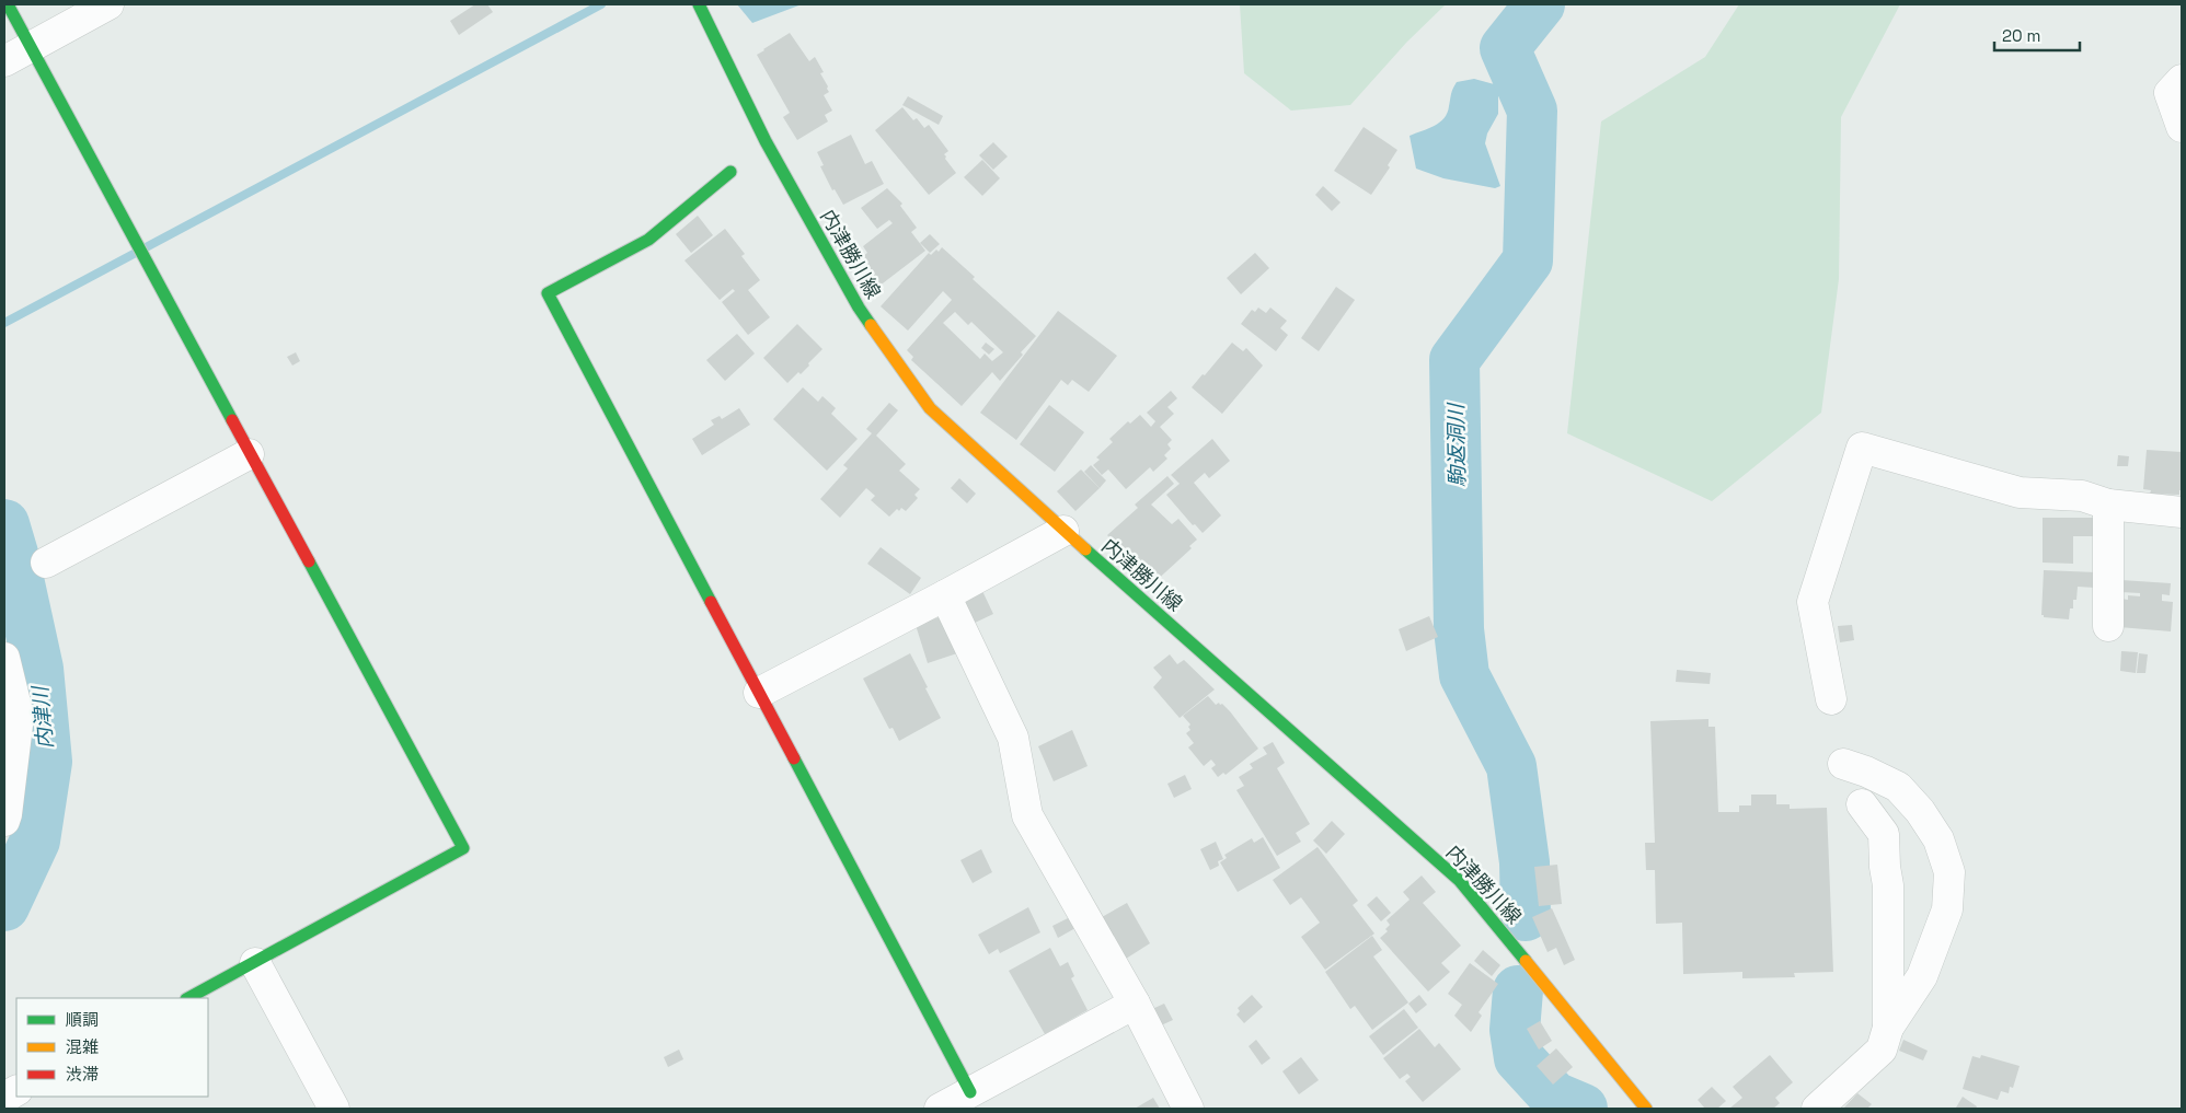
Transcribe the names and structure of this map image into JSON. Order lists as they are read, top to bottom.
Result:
{
  "streets": {
    "street": ["内津勝川線"]
  },
  "water": ["駒返洞川", "内津川"],
  "legend": ["順調", "混雑", "渋滞"],
  "scale_bar": "20 m"
}
